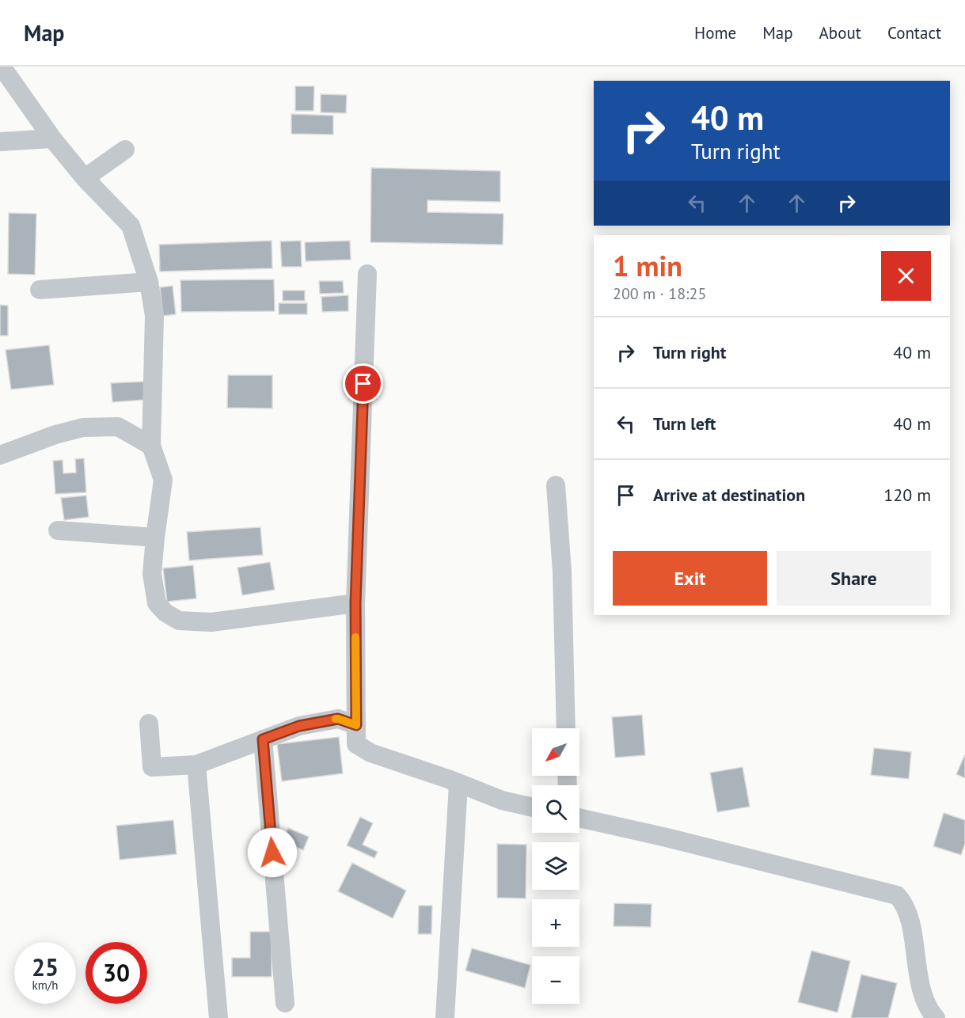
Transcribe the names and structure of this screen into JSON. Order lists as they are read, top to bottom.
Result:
{
  "north": "bottom left",
  "page": {
    "header": "Map",
    "nav": [
      "Home",
      "Map",
      "About",
      "Contact"
    ],
    "turn": ["40 m", "Turn right"],
    "heading": ["1 min", "200 m · 18:25"],
    "list": [
      {
        "name": "Turn right",
        "value": "40 m"
      },
      {
        "name": "Turn left",
        "value": "40 m"
      },
      {
        "name": "Arrive at destination",
        "value": "120 m"
      }
    ],
    "buttons": ["Exit", "Share"],
    "map_buttons": ["+", "−"],
    "speed": "25 km/h",
    "limit": "30"
  }
}
